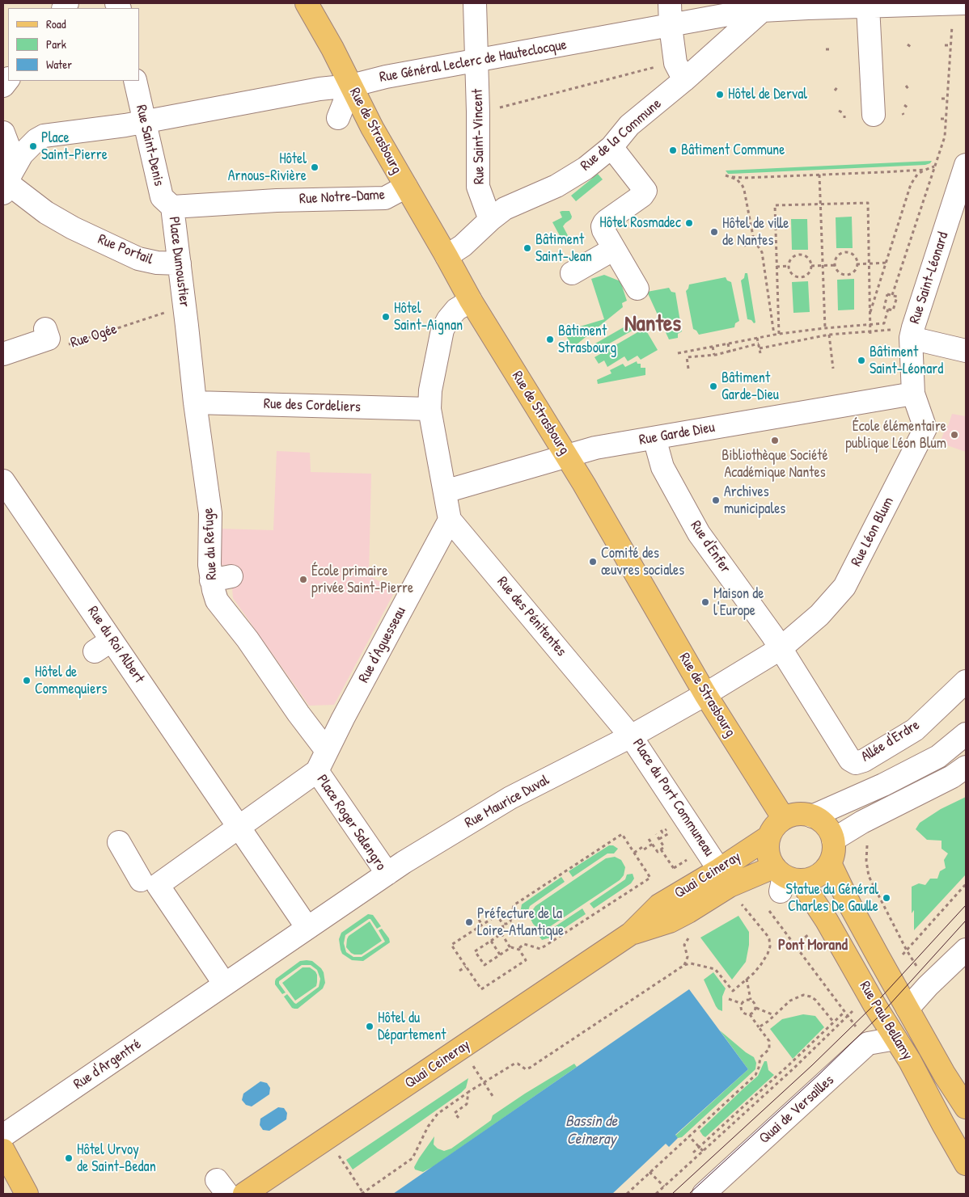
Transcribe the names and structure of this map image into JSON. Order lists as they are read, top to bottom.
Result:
{
  "streets": {
    "main road": ["Rue de Strasbourg", "Quai Ceineray", "Rue Paul Bellamy"],
    "street": [
      "Rue Général Leclerc de Hauteclocque",
      "Rue de la Commune",
      "Rue Saint-Vincent",
      "Rue Saint-Denis",
      "Rue Notre-Dame",
      "Rue Portail",
      "Place Dumoustier",
      "Rue Saint-Léonard",
      "Rue Ogée",
      "Rue des Cordeliers",
      "Rue Garde Dieu",
      "Rue Léon Blum",
      "Rue du Refuge",
      "Rue d'Enfer",
      "Rue des Pénitentes",
      "Rue du Roi Albert",
      "Rue d'Aguesseau",
      "Allée d'Erdre",
      "Place du Port Communeau",
      "Rue Maurice Duval",
      "Place Roger Salengro",
      "Rue d'Argentré",
      "Quai de Versailles"
    ]
  },
  "crossings": [
    ["Rue Général Leclerc de Hauteclocque", "Rue de Strasbourg"],
    ["Rue Général Leclerc de Hauteclocque", "Rue de la Commune"],
    ["Rue Général Leclerc de Hauteclocque", "Rue Saint-Vincent"],
    ["Rue Général Leclerc de Hauteclocque", "Rue Saint-Denis"],
    ["Rue Général Leclerc de Hauteclocque", "Rue Portail"],
    ["Rue de Strasbourg", "Rue de la Commune"],
    ["Rue de Strasbourg", "Rue Notre-Dame"],
    ["Rue de Strasbourg", "Rue Garde Dieu"],
    ["Rue de Strasbourg", "Place du Port Communeau"],
    ["Rue de Strasbourg", "Quai Ceineray"],
    ["Rue de Strasbourg", "Rue Paul Bellamy"],
    ["Rue de la Commune", "Rue Saint-Vincent"],
    ["Rue Saint-Denis", "Place Dumoustier"],
    ["Rue Notre-Dame", "Place Dumoustier"],
    ["Rue Portail", "Place Dumoustier"],
    ["Place Dumoustier", "Rue Ogée"],
    ["Place Dumoustier", "Rue du Refuge"],
    ["Rue Saint-Léonard", "Rue Garde Dieu"],
    ["Rue Saint-Léonard", "Rue Léon Blum"],
    ["Rue des Cordeliers", "Rue du Refuge"],
    ["Rue Garde Dieu", "Rue Léon Blum"],
    ["Rue Garde Dieu", "Rue d'Enfer"],
    ["Rue Léon Blum", "Rue d'Enfer"],
    ["Rue Léon Blum", "Allée d'Erdre"],
    ["Rue Léon Blum", "Place du Port Communeau"],
    ["Rue du Refuge", "Rue d'Aguesseau"],
    ["Rue d'Enfer", "Allée d'Erdre"],
    ["Rue d'Enfer", "Place du Port Communeau"],
    ["Rue des Pénitentes", "Rue d'Aguesseau"],
    ["Rue des Pénitentes", "Place du Port Communeau"],
    ["Rue des Pénitentes", "Rue Maurice Duval"],
    ["Rue du Roi Albert", "Place Roger Salengro"],
    ["Rue d'Aguesseau", "Place Roger Salengro"],
    ["Allée d'Erdre", "Place du Port Communeau"],
    ["Place du Port Communeau", "Rue Maurice Duval"],
    ["Place du Port Communeau", "Quai Ceineray"],
    ["Rue Maurice Duval", "Place Roger Salengro"],
    ["Place Roger Salengro", "Rue d'Argentré"],
    ["Quai Ceineray", "Rue Paul Bellamy"],
    ["Rue Paul Bellamy", "Quai de Versailles"]
  ],
  "districts": ["Nantes", "Pont Morand"],
  "water": ["Bassin de Ceineray"],
  "places": [
    "Hôtel de Derval",
    "Place Saint-Pierre",
    "Bâtiment Commune",
    "Hôtel Arnous-Rivière",
    "Hôtel Rosmadec",
    "Hôtel de ville de Nantes",
    "Bâtiment Saint-Jean",
    "Hôtel Saint-Aignan",
    "Bâtiment Strasbourg",
    "Bâtiment Saint-Léonard",
    "Bâtiment Garde-Dieu",
    "École élémentaire publique Léon Blum",
    "Bibliothèque Société Académique Nantes",
    "Archives municipales",
    "Comité des œuvres sociales",
    "École primaire privée Saint-Pierre",
    "Maison de l'Europe",
    "Hôtel de Commequiers",
    "Statue du Général Charles De Gaulle",
    "Préfecture de la Loire-Atlantique",
    "Hôtel du Département",
    "Hôtel Urvoy de Saint-Bedan"
  ],
  "legend": ["Road", "Park", "Water"]
}
